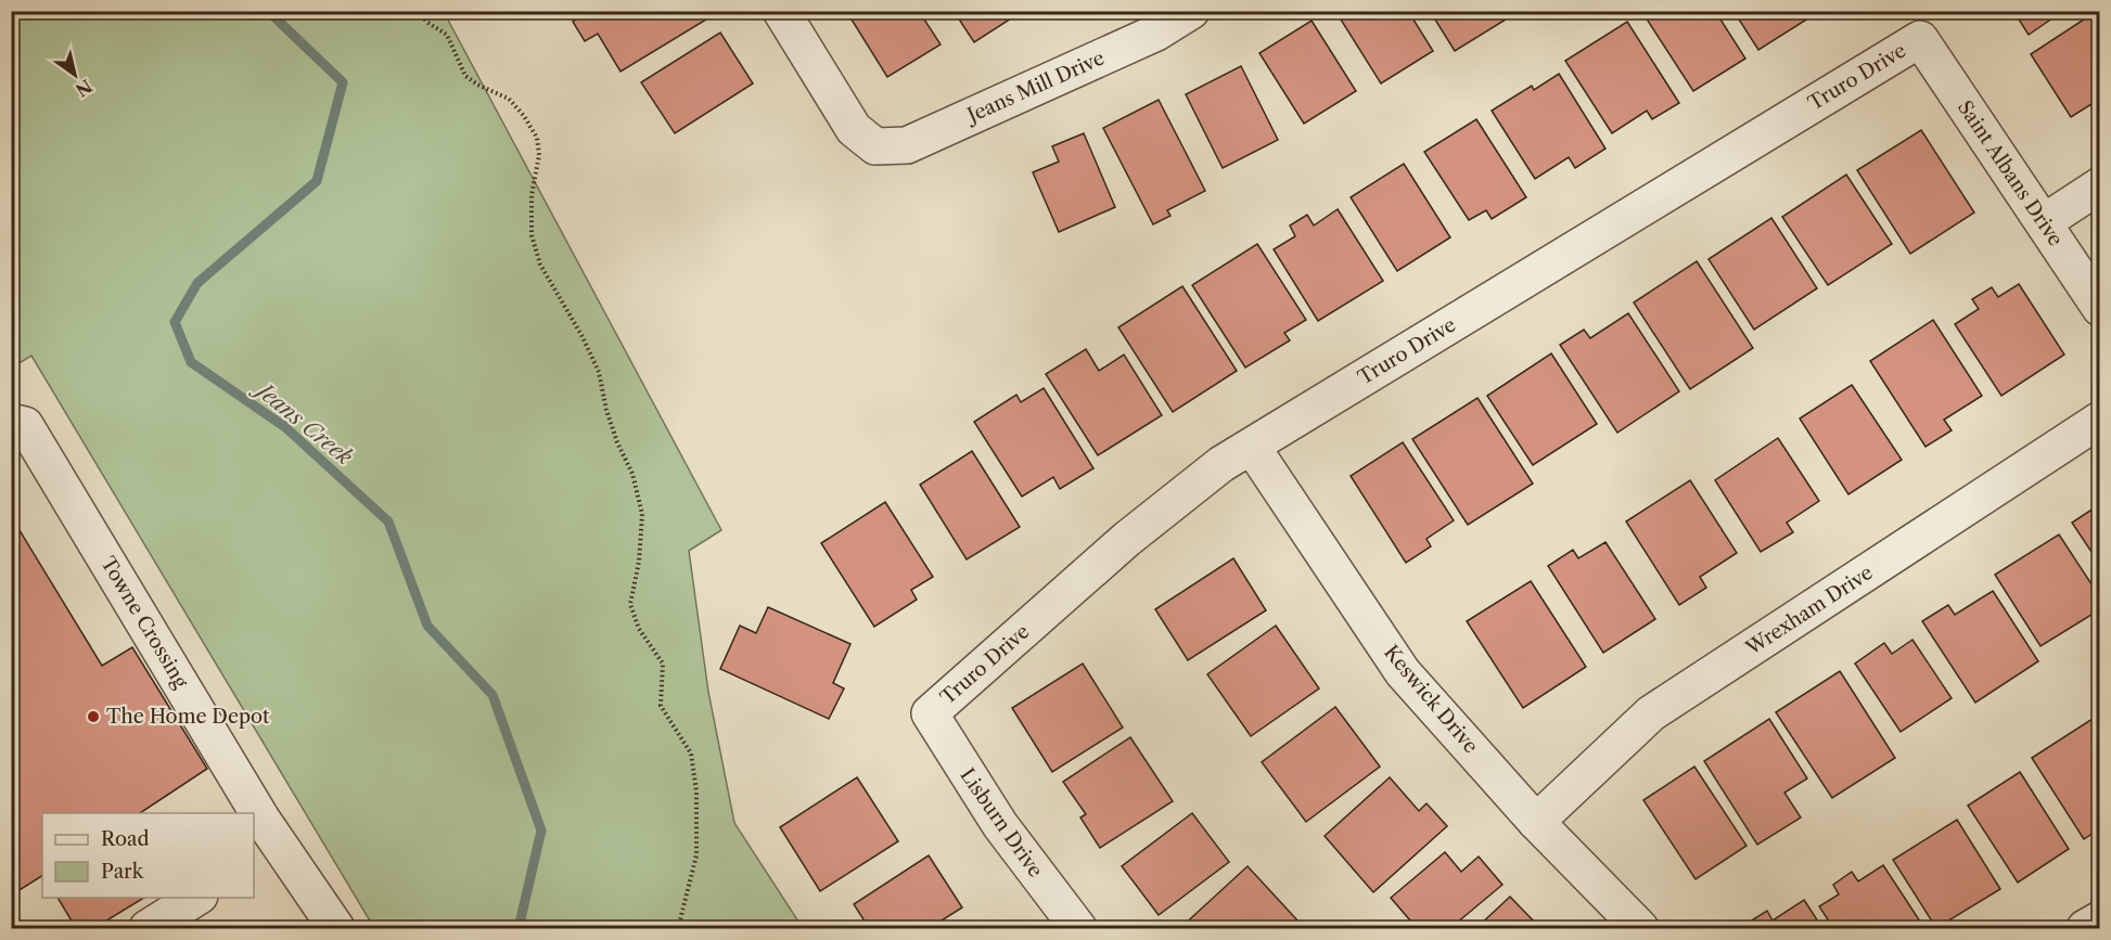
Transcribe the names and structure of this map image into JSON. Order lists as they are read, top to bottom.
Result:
{
  "streets": {
    "street": [
      "Truro Drive",
      "Jeans Mill Drive",
      "Saint Albans Drive",
      "Wrexham Drive",
      "Towne Crossing",
      "Keswick Drive",
      "Lisburn Drive"
    ]
  },
  "crossings": [
    ["Truro Drive", "Saint Albans Drive"],
    ["Truro Drive", "Keswick Drive"],
    ["Truro Drive", "Lisburn Drive"],
    ["Wrexham Drive", "Keswick Drive"]
  ],
  "water": ["Jeans Creek"],
  "places": ["The Home Depot"],
  "legend": ["Road", "Park"],
  "north": "bottom right"
}
